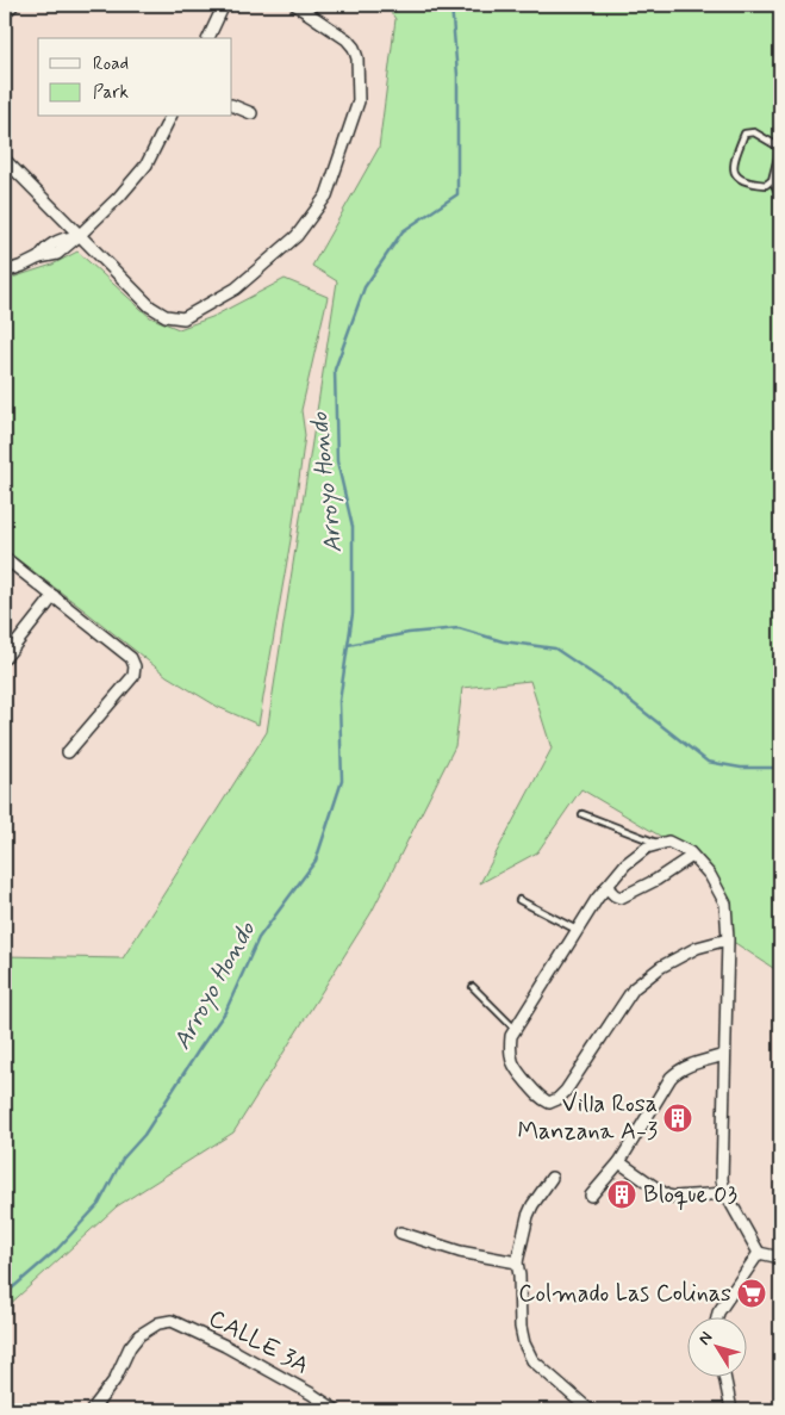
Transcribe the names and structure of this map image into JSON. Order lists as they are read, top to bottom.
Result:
{
  "streets": {
    "street": ["CALLE 3A"]
  },
  "water": ["Arroyo Hondo"],
  "places": {
    "building": ["Villa Rosa Manzana A-3", "Bloque 03"],
    "supermarket": ["Colmado Las Colinas"]
  },
  "legend": ["Road", "Park"],
  "north": "top left"
}
